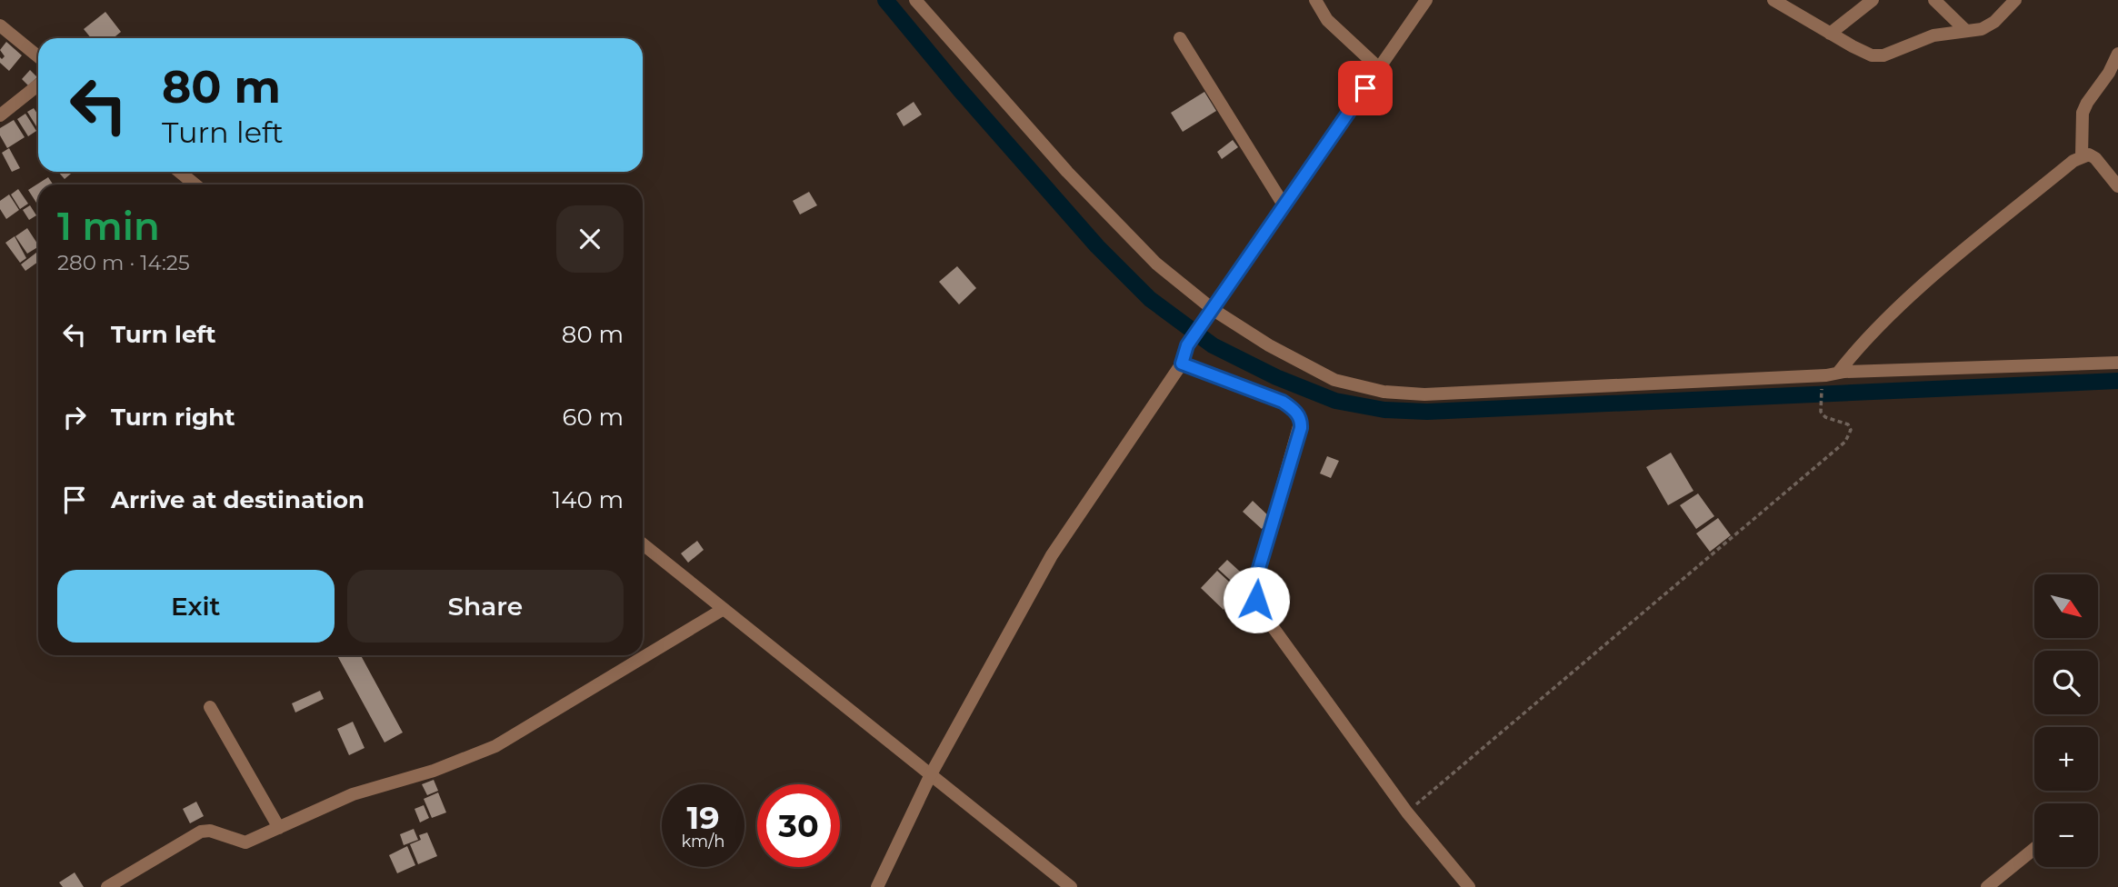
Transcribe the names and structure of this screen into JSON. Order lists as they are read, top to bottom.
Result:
{
  "north": "bottom right",
  "page": {
    "turn": ["80 m", "Turn left"],
    "heading": ["1 min", "280 m · 14:25"],
    "list": [
      {
        "name": "Turn left",
        "value": "80 m"
      },
      {
        "name": "Turn right",
        "value": "60 m"
      },
      {
        "name": "Arrive at destination",
        "value": "140 m"
      }
    ],
    "buttons": ["Exit", "Share"],
    "map_buttons": ["+", "−"],
    "speed": "19 km/h",
    "limit": "30"
  }
}
